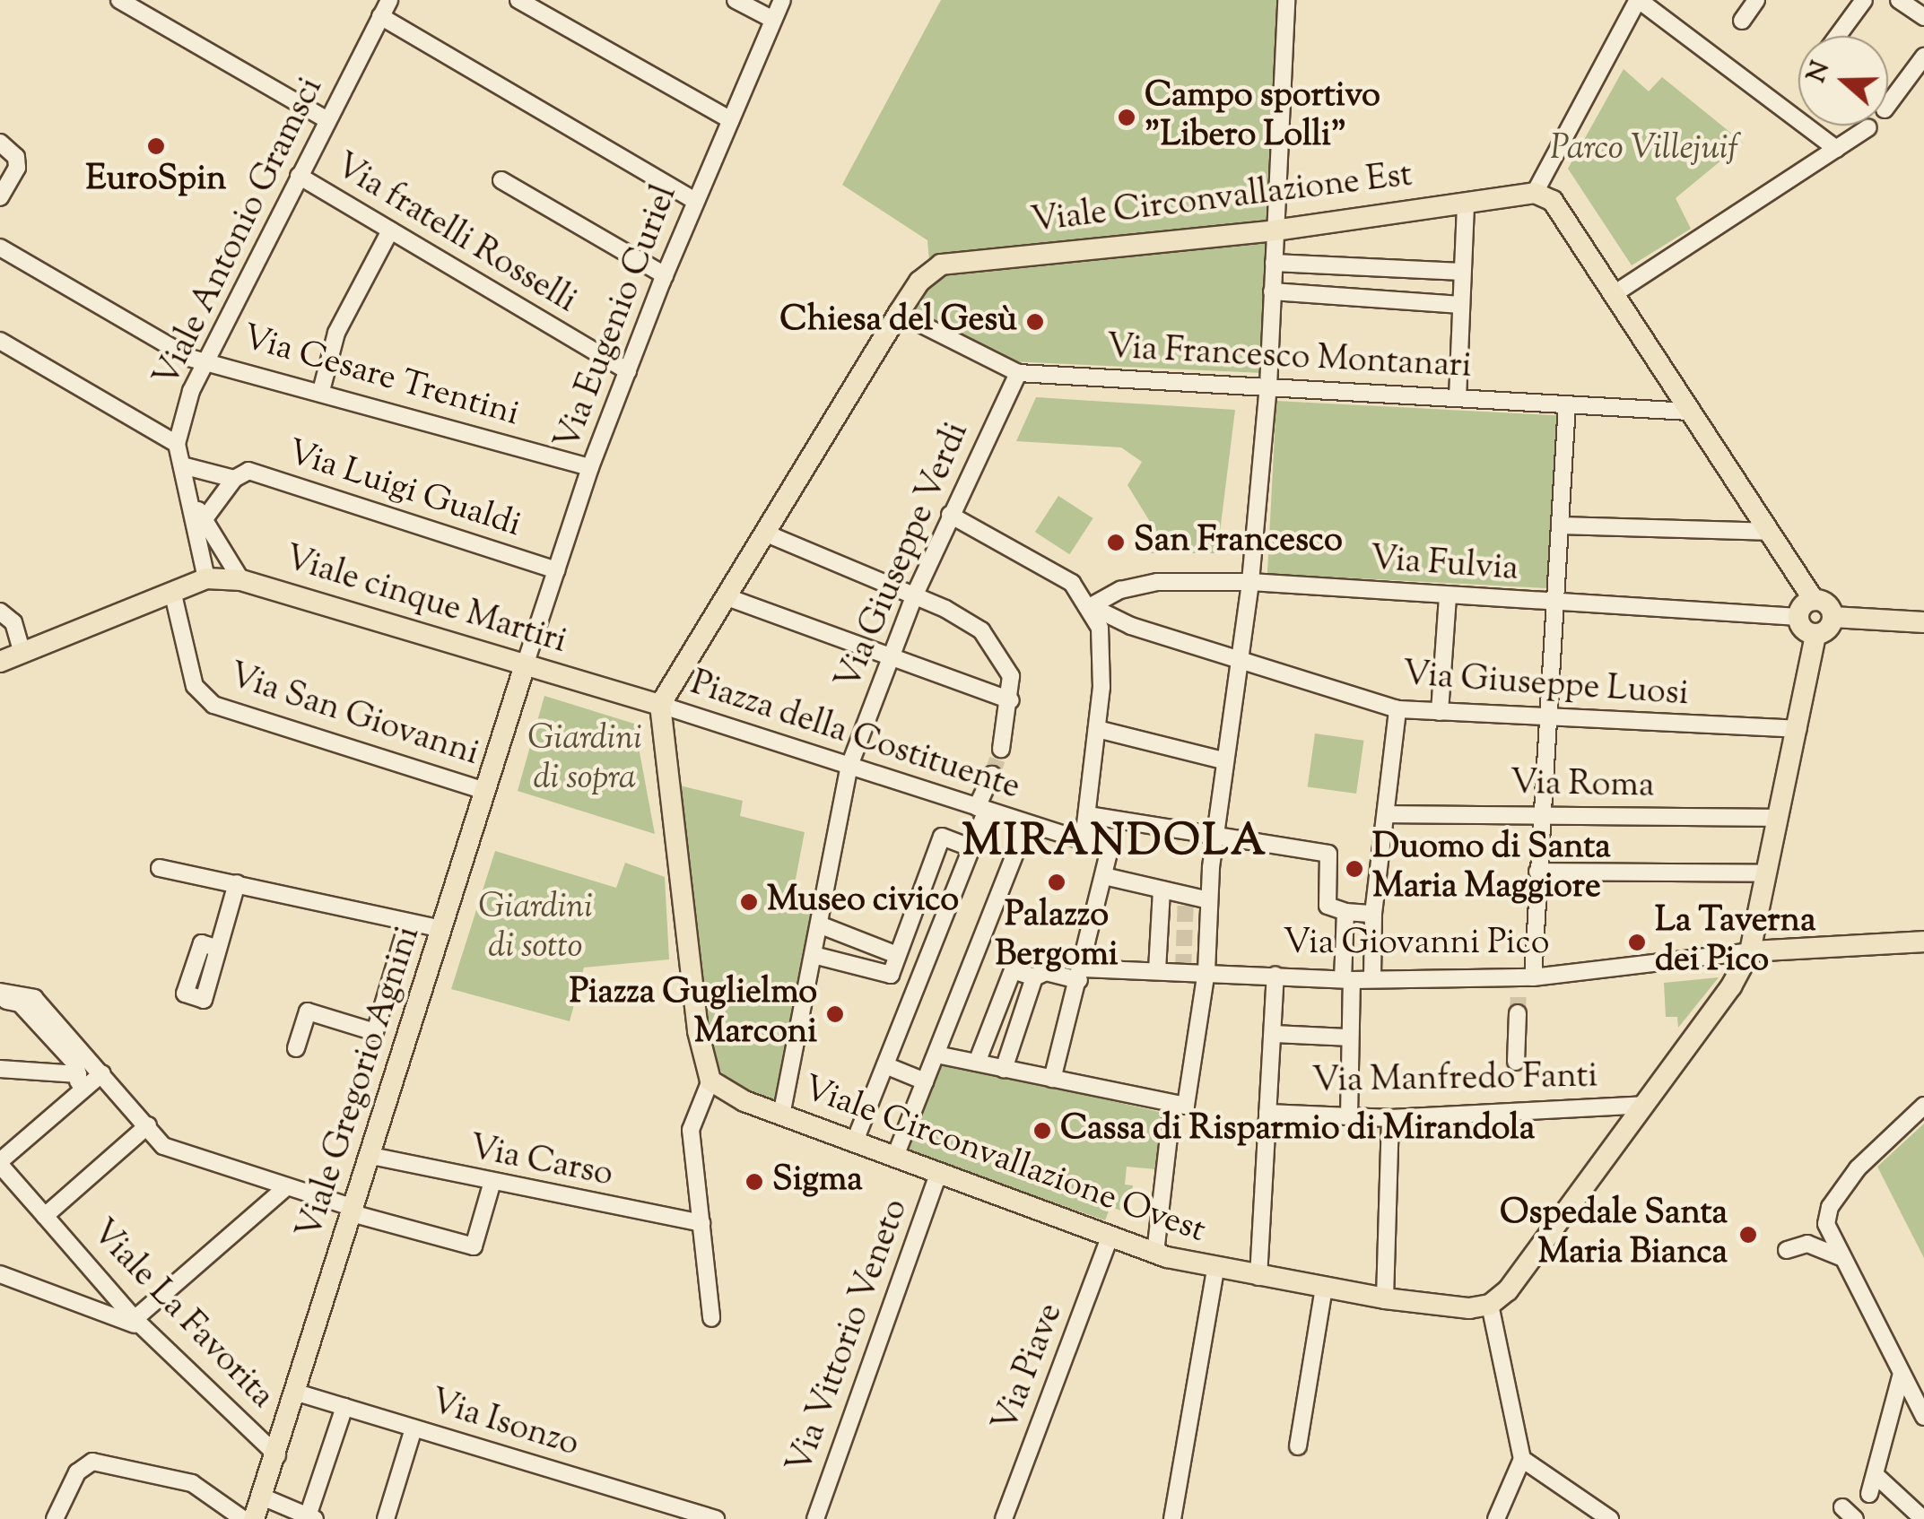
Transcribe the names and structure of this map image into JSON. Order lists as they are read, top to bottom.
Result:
{
  "streets": {
    "main road": [
      "Viale Circonvallazione Est",
      "Viale cinque Martiri",
      "Viale Gregorio Agnini",
      "Viale Circonvallazione Ovest"
    ],
    "street": [
      "Viale Antonio Gramsci",
      "Via fratelli Rosselli",
      "Via Eugenio Curiel",
      "Via Francesco Montanari",
      "Via Cesare Trentini",
      "Via Luigi Gualdi",
      "Via Giuseppe Verdi",
      "Via Fulvia",
      "Via Giuseppe Luosi",
      "Via San Giovanni",
      "Piazza della Costituente",
      "Via Roma",
      "Via Giovanni Pico",
      "Via Manfredo Fanti",
      "Via Carso",
      "Viale La Favorita",
      "Via Vittorio Veneto",
      "Via Piave",
      "Via Isonzo"
    ]
  },
  "crossings": [
    ["Viale Circonvallazione Est", "Via Francesco Montanari"],
    ["Viale Circonvallazione Est", "Viale cinque Martiri"],
    ["Viale Circonvallazione Est", "Piazza della Costituente"],
    ["Viale Antonio Gramsci", "Via fratelli Rosselli"],
    ["Viale Antonio Gramsci", "Via Cesare Trentini"],
    ["Viale Antonio Gramsci", "Via Luigi Gualdi"],
    ["Viale Antonio Gramsci", "Viale cinque Martiri"],
    ["Via fratelli Rosselli", "Via Eugenio Curiel"],
    ["Via Eugenio Curiel", "Via Cesare Trentini"],
    ["Via Eugenio Curiel", "Via Luigi Gualdi"],
    ["Via Eugenio Curiel", "Viale cinque Martiri"],
    ["Via Eugenio Curiel", "Viale Gregorio Agnini"],
    ["Via Francesco Montanari", "Via Giuseppe Verdi"],
    ["Via Giuseppe Verdi", "Via Giuseppe Luosi"],
    ["Via Giuseppe Verdi", "Piazza della Costituente"],
    ["Via Fulvia", "Via Giuseppe Luosi"],
    ["Viale cinque Martiri", "Via San Giovanni"],
    ["Viale cinque Martiri", "Piazza della Costituente"],
    ["Viale cinque Martiri", "Viale Gregorio Agnini"],
    ["Via San Giovanni", "Viale Gregorio Agnini"],
    ["Viale Gregorio Agnini", "Via Carso"],
    ["Viale Gregorio Agnini", "Viale La Favorita"],
    ["Viale Gregorio Agnini", "Via Isonzo"],
    ["Viale Circonvallazione Ovest", "Via Vittorio Veneto"],
    ["Viale Circonvallazione Ovest", "Via Piave"]
  ],
  "districts": ["MIRANDOLA"],
  "parks": ["Parco Villejuif", "Giardini di sopra", "Giardini di sotto"],
  "places": [
    "Campo sportivo \"Libero Lolli\"",
    "EuroSpin",
    "Chiesa del Gesù",
    "San Francesco",
    "Duomo di Santa Maria Maggiore",
    "Palazzo Bergomi",
    "Museo civico",
    "La Taverna dei Pico",
    "Piazza Guglielmo Marconi",
    "Cassa di Risparmio di Mirandola",
    "Sigma",
    "Ospedale Santa Maria Bianca"
  ],
  "north": "left"
}
